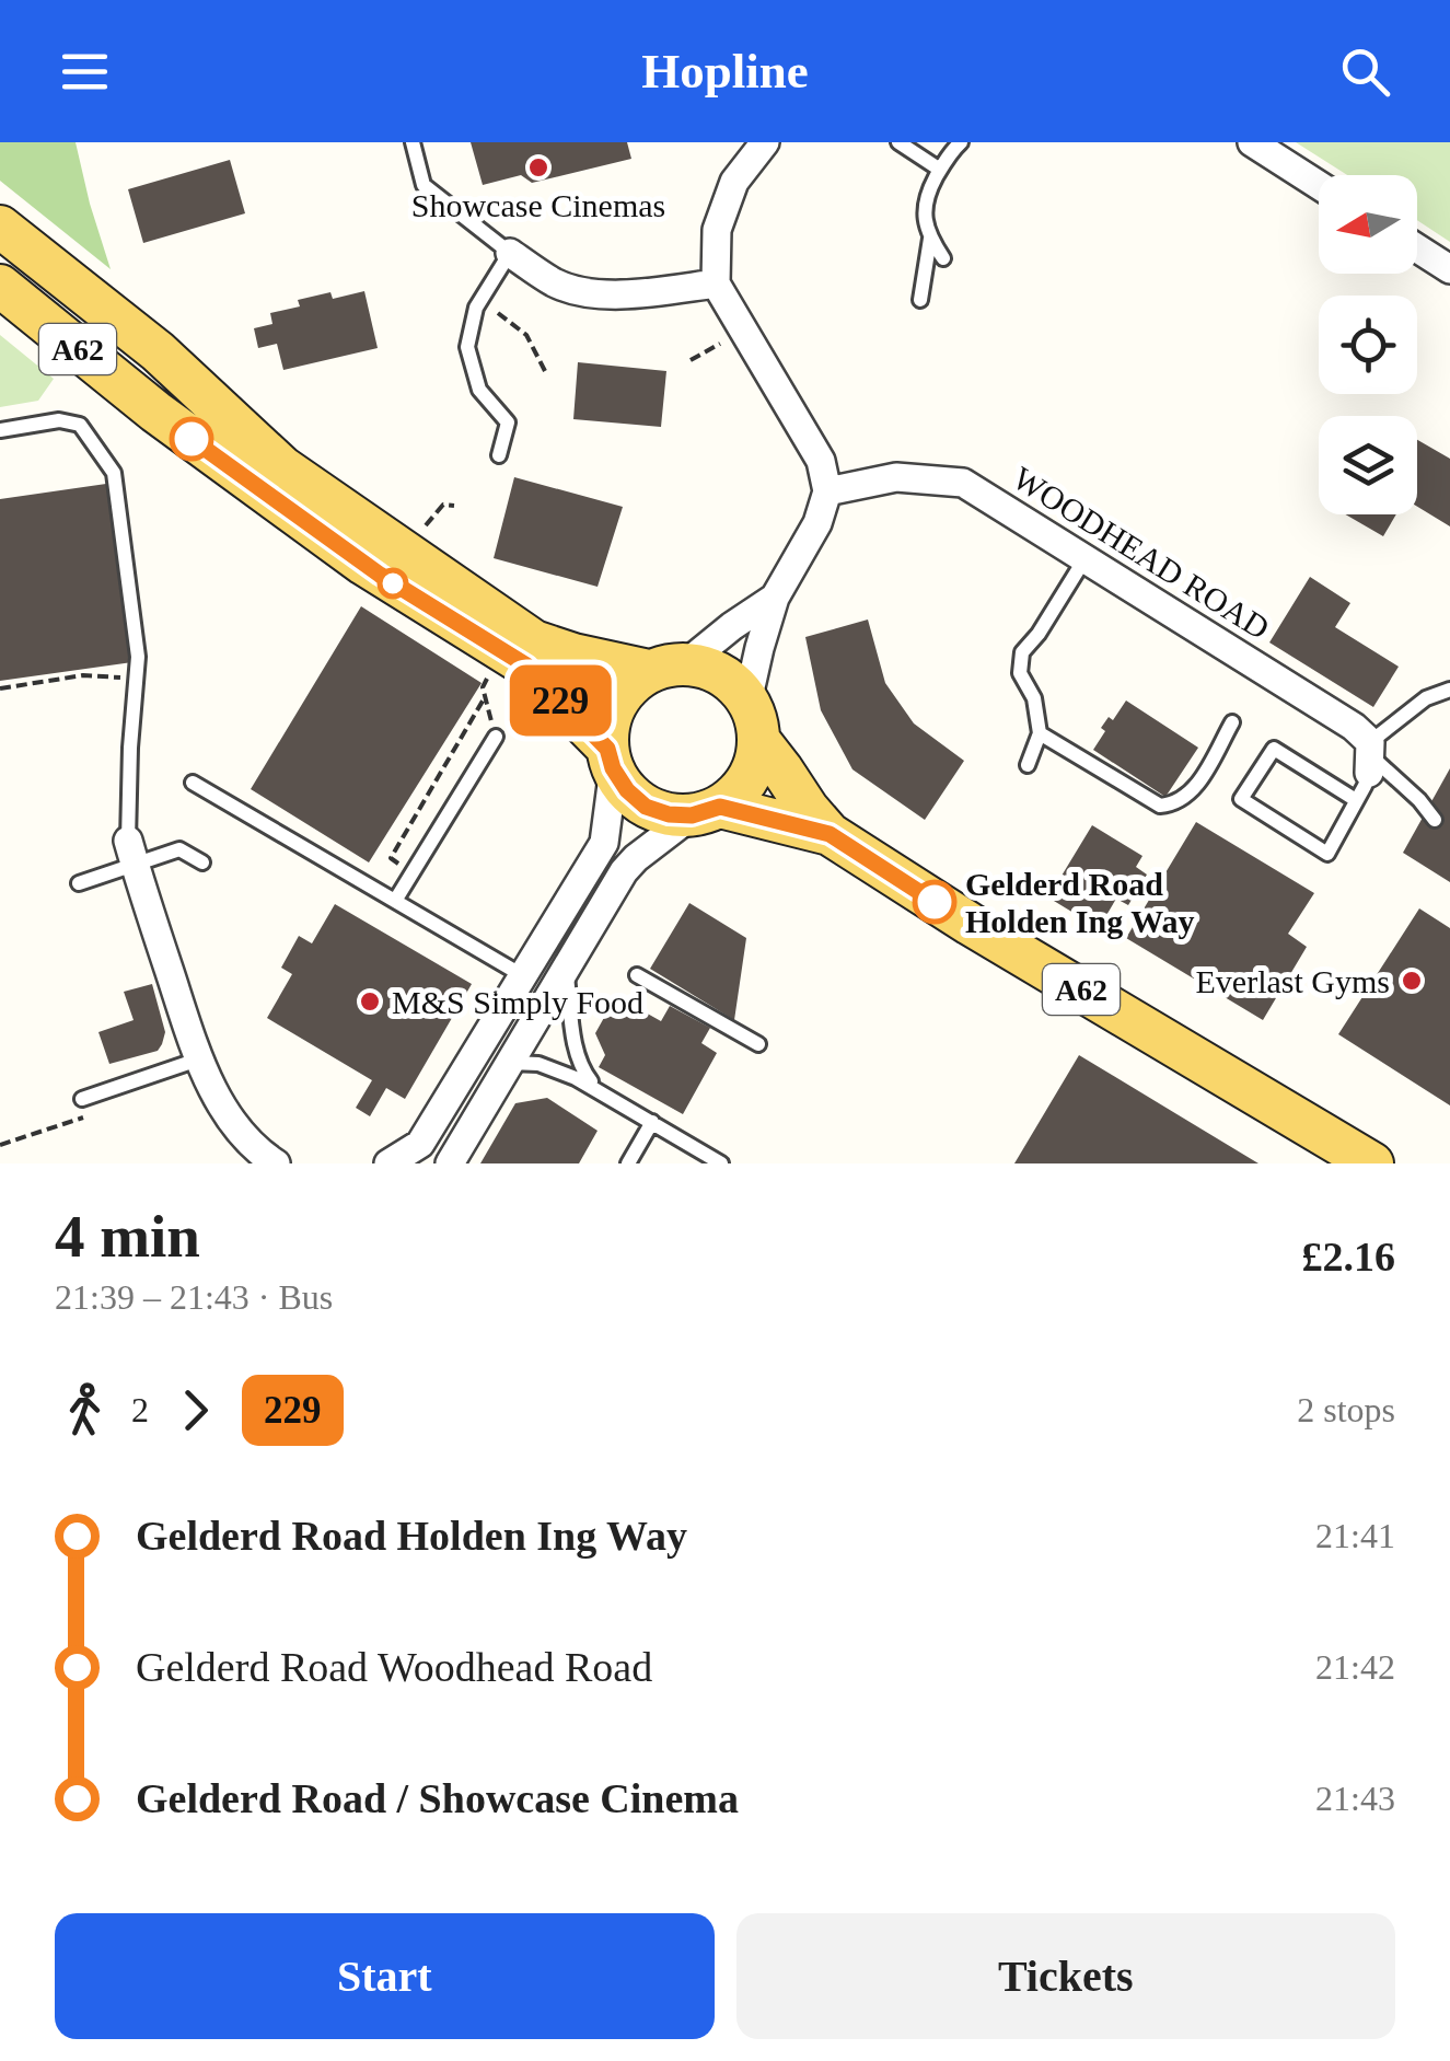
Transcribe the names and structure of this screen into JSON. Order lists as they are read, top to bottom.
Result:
{
  "streets": {
    "main road": ["A62"],
    "street": ["WOODHEAD ROAD"]
  },
  "places": [
    "Showcase Cinemas",
    "Gelderd Road Holden Ing Way",
    "Everlast Gyms",
    "M&S Simply Food"
  ],
  "lines": ["bus line 229"],
  "north": "left",
  "page": {
    "header": "Hopline",
    "on_map": "229",
    "heading": ["4 min", "21:39 – 21:43 · Bus", "£2.16"],
    "legs": ["2", "229", "2 stops"],
    "list": [
      {
        "name": "Gelderd Road Holden Ing Way",
        "value": "21:41"
      },
      {
        "name": "Gelderd Road Woodhead Road",
        "value": "21:42"
      },
      {
        "name": "Gelderd Road / Showcase Cinema",
        "value": "21:43"
      }
    ],
    "buttons": ["Start", "Tickets"]
  }
}
